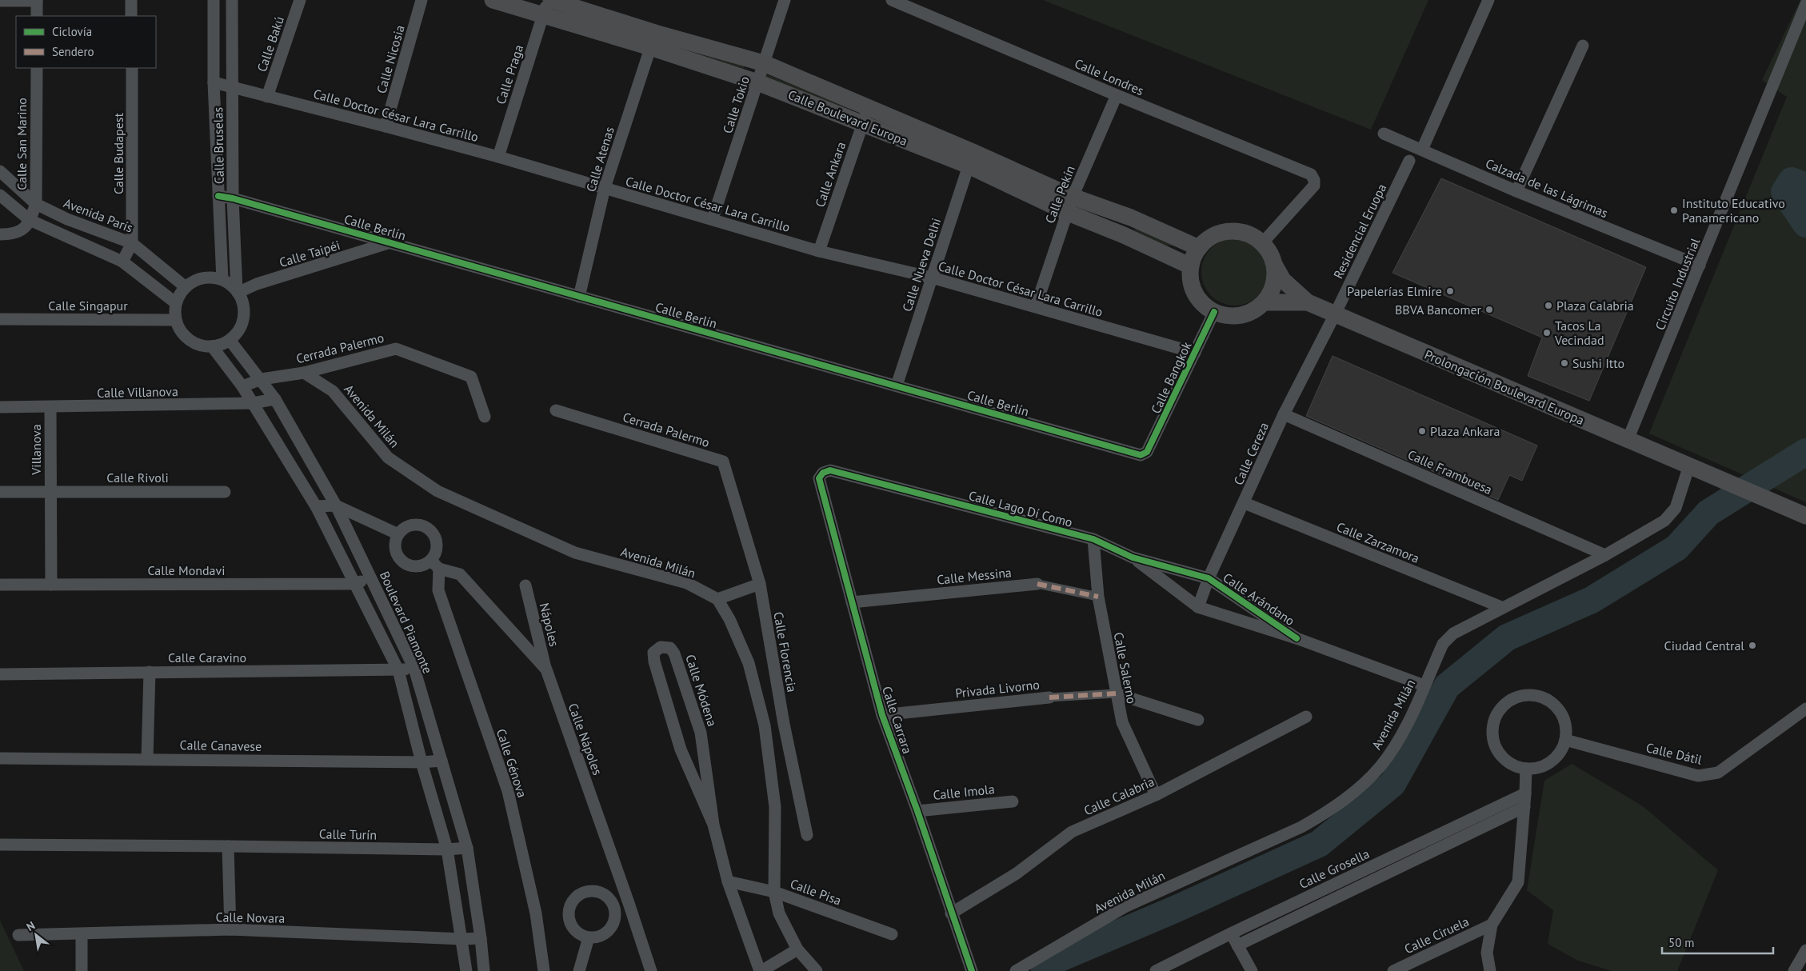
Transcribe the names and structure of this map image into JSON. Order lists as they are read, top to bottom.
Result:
{
  "streets": {
    "main road": ["Calle Boulevard Europa", "Prolongación Boulevard Europa"],
    "street": [
      "Calle Bakú",
      "Calle Nicosia",
      "Calle Praga",
      "Calle Londres",
      "Calle Tokio",
      "Calle Doctor César Lara Carrillo",
      "Calle San Marino",
      "Calle Bruselas",
      "Calle Budapest",
      "Calle Atenas",
      "Calle Ankara",
      "Calzada de las Lágrimas",
      "Calle Pekín",
      "Avenida París",
      "Calle Berlín",
      "Residencial Eruopa",
      "Calle Taipéi",
      "Calle Nueva Delhi",
      "Circuito Industrial",
      "Calle Singapur",
      "Cerrada Palermo",
      "Calle Bangkok",
      "Calle Villanova",
      "Avenida Milán",
      "Villanova",
      "Calle Cereza",
      "Calle Frambuesa",
      "Calle Rivoli",
      "Calle Lago Dí Como",
      "Calle Zarzamora",
      "Calle Mondavi",
      "Calle Messina",
      "Calle Arándano",
      "Boulevard Piamonte",
      "Nápoles",
      "Calle Florencia",
      "Calle Caravino",
      "Calle Salerno",
      "Privada Livorno",
      "Calle Módena",
      "Calle Carrara",
      "Calle Nápoles",
      "Calle Canavese",
      "Calle Dátil",
      "Calle Génova",
      "Calle Imola",
      "Calle Calabria",
      "Calle Turín",
      "Calle Grosella",
      "Calle Pisa",
      "Calle Novara",
      "Calle Ciruela"
    ]
  },
  "crossings": [
    ["Calle Bakú", "Calle Doctor César Lara Carrillo"],
    ["Calle Nicosia", "Calle Doctor César Lara Carrillo"],
    ["Calle Praga", "Calle Doctor César Lara Carrillo"],
    ["Calle Praga", "Calle Boulevard Europa"],
    ["Calle Londres", "Calle Boulevard Europa"],
    ["Calle Londres", "Calle Pekín"],
    ["Calle Londres", "Calle Bangkok"],
    ["Calle Londres", "Prolongación Boulevard Europa"],
    ["Calle Tokio", "Calle Doctor César Lara Carrillo"],
    ["Calle Tokio", "Calle Boulevard Europa"],
    ["Calle Doctor César Lara Carrillo", "Calle Bruselas"],
    ["Calle Doctor César Lara Carrillo", "Calle Atenas"],
    ["Calle Doctor César Lara Carrillo", "Calle Ankara"],
    ["Calle Doctor César Lara Carrillo", "Calle Pekín"],
    ["Calle Doctor César Lara Carrillo", "Calle Nueva Delhi"],
    ["Calle Doctor César Lara Carrillo", "Calle Bangkok"],
    ["Calle Boulevard Europa", "Calle Atenas"],
    ["Calle Boulevard Europa", "Calle Ankara"],
    ["Calle Boulevard Europa", "Calle Pekín"],
    ["Calle Boulevard Europa", "Calle Nueva Delhi"],
    ["Calle Boulevard Europa", "Calle Bangkok"],
    ["Calle Boulevard Europa", "Prolongación Boulevard Europa"],
    ["Calle San Marino", "Avenida París"],
    ["Calle Bruselas", "Avenida París"],
    ["Calle Bruselas", "Calle Berlín"],
    ["Calle Bruselas", "Calle Taipéi"],
    ["Calle Bruselas", "Calle Singapur"],
    ["Calle Bruselas", "Boulevard Piamonte"],
    ["Calle Budapest", "Avenida París"],
    ["Calle Atenas", "Calle Berlín"],
    ["Calzada de las Lágrimas", "Circuito Industrial"],
    ["Avenida París", "Calle Taipéi"],
    ["Avenida París", "Calle Singapur"],
    ["Avenida París", "Boulevard Piamonte"],
    ["Calle Berlín", "Calle Taipéi"],
    ["Calle Berlín", "Calle Nueva Delhi"],
    ["Calle Berlín", "Calle Bangkok"],
    ["Residencial Eruopa", "Prolongación Boulevard Europa"],
    ["Residencial Eruopa", "Calle Cereza"],
    ["Calle Taipéi", "Calle Singapur"],
    ["Calle Taipéi", "Boulevard Piamonte"],
    ["Circuito Industrial", "Prolongación Boulevard Europa"],
    ["Calle Singapur", "Boulevard Piamonte"],
    ["Cerrada Palermo", "Avenida Milán"],
    ["Cerrada Palermo", "Boulevard Piamonte"],
    ["Cerrada Palermo", "Calle Florencia"],
    ["Calle Bangkok", "Prolongación Boulevard Europa"],
    ["Prolongación Boulevard Europa", "Avenida Milán"],
    ["Prolongación Boulevard Europa", "Calle Cereza"],
    ["Calle Villanova", "Villanova"],
    ["Calle Villanova", "Boulevard Piamonte"],
    ["Avenida Milán", "Calle Frambuesa"],
    ["Avenida Milán", "Calle Zarzamora"],
    ["Avenida Milán", "Calle Arándano"],
    ["Villanova", "Calle Rivoli"],
    ["Calle Cereza", "Calle Frambuesa"],
    ["Calle Cereza", "Calle Lago Dí Como"],
    ["Calle Cereza", "Calle Zarzamora"],
    ["Calle Cereza", "Calle Arándano"],
    ["Calle Lago Dí Como", "Calle Arándano"],
    ["Calle Lago Dí Como", "Calle Salerno"],
    ["Calle Lago Dí Como", "Calle Carrara"],
    ["Calle Mondavi", "Boulevard Piamonte"],
    ["Calle Messina", "Calle Salerno"],
    ["Calle Messina", "Calle Carrara"],
    ["Boulevard Piamonte", "Calle Caravino"],
    ["Boulevard Piamonte", "Calle Canavese"],
    ["Boulevard Piamonte", "Calle Turín"],
    ["Boulevard Piamonte", "Calle Novara"],
    ["Nápoles", "Calle Nápoles"],
    ["Calle Salerno", "Privada Livorno"],
    ["Calle Salerno", "Calle Calabria"],
    ["Privada Livorno", "Calle Carrara"],
    ["Calle Módena", "Calle Pisa"],
    ["Calle Carrara", "Calle Imola"],
    ["Calle Carrara", "Calle Calabria"],
    ["Calle Nápoles", "Calle Génova"]
  ],
  "places": [
    "Instituto Educativo Panamericano",
    "Papelerías Elmire",
    "Plaza Calabria",
    "BBVA Bancomer",
    "Tacos La Vecindad",
    "Sushi Itto",
    "Plaza Ankara",
    "Ciudad Central"
  ],
  "legend": ["Ciclovía", "Sendero"],
  "scale_bar": "50 m",
  "north": "top left"
}
